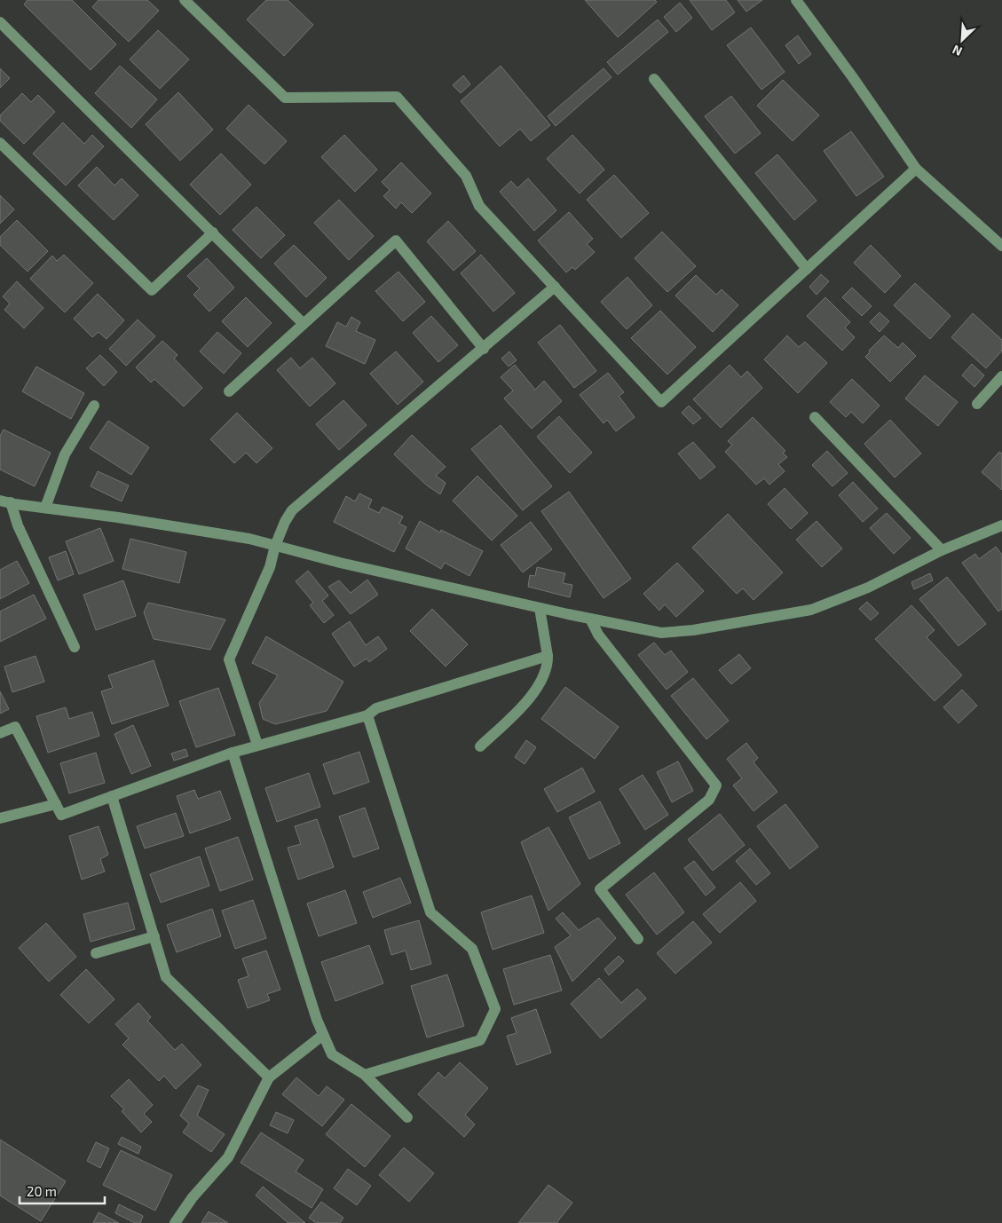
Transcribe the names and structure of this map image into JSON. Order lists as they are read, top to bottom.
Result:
{
  "scale_bar": "20 m",
  "north": "bottom left"
}
